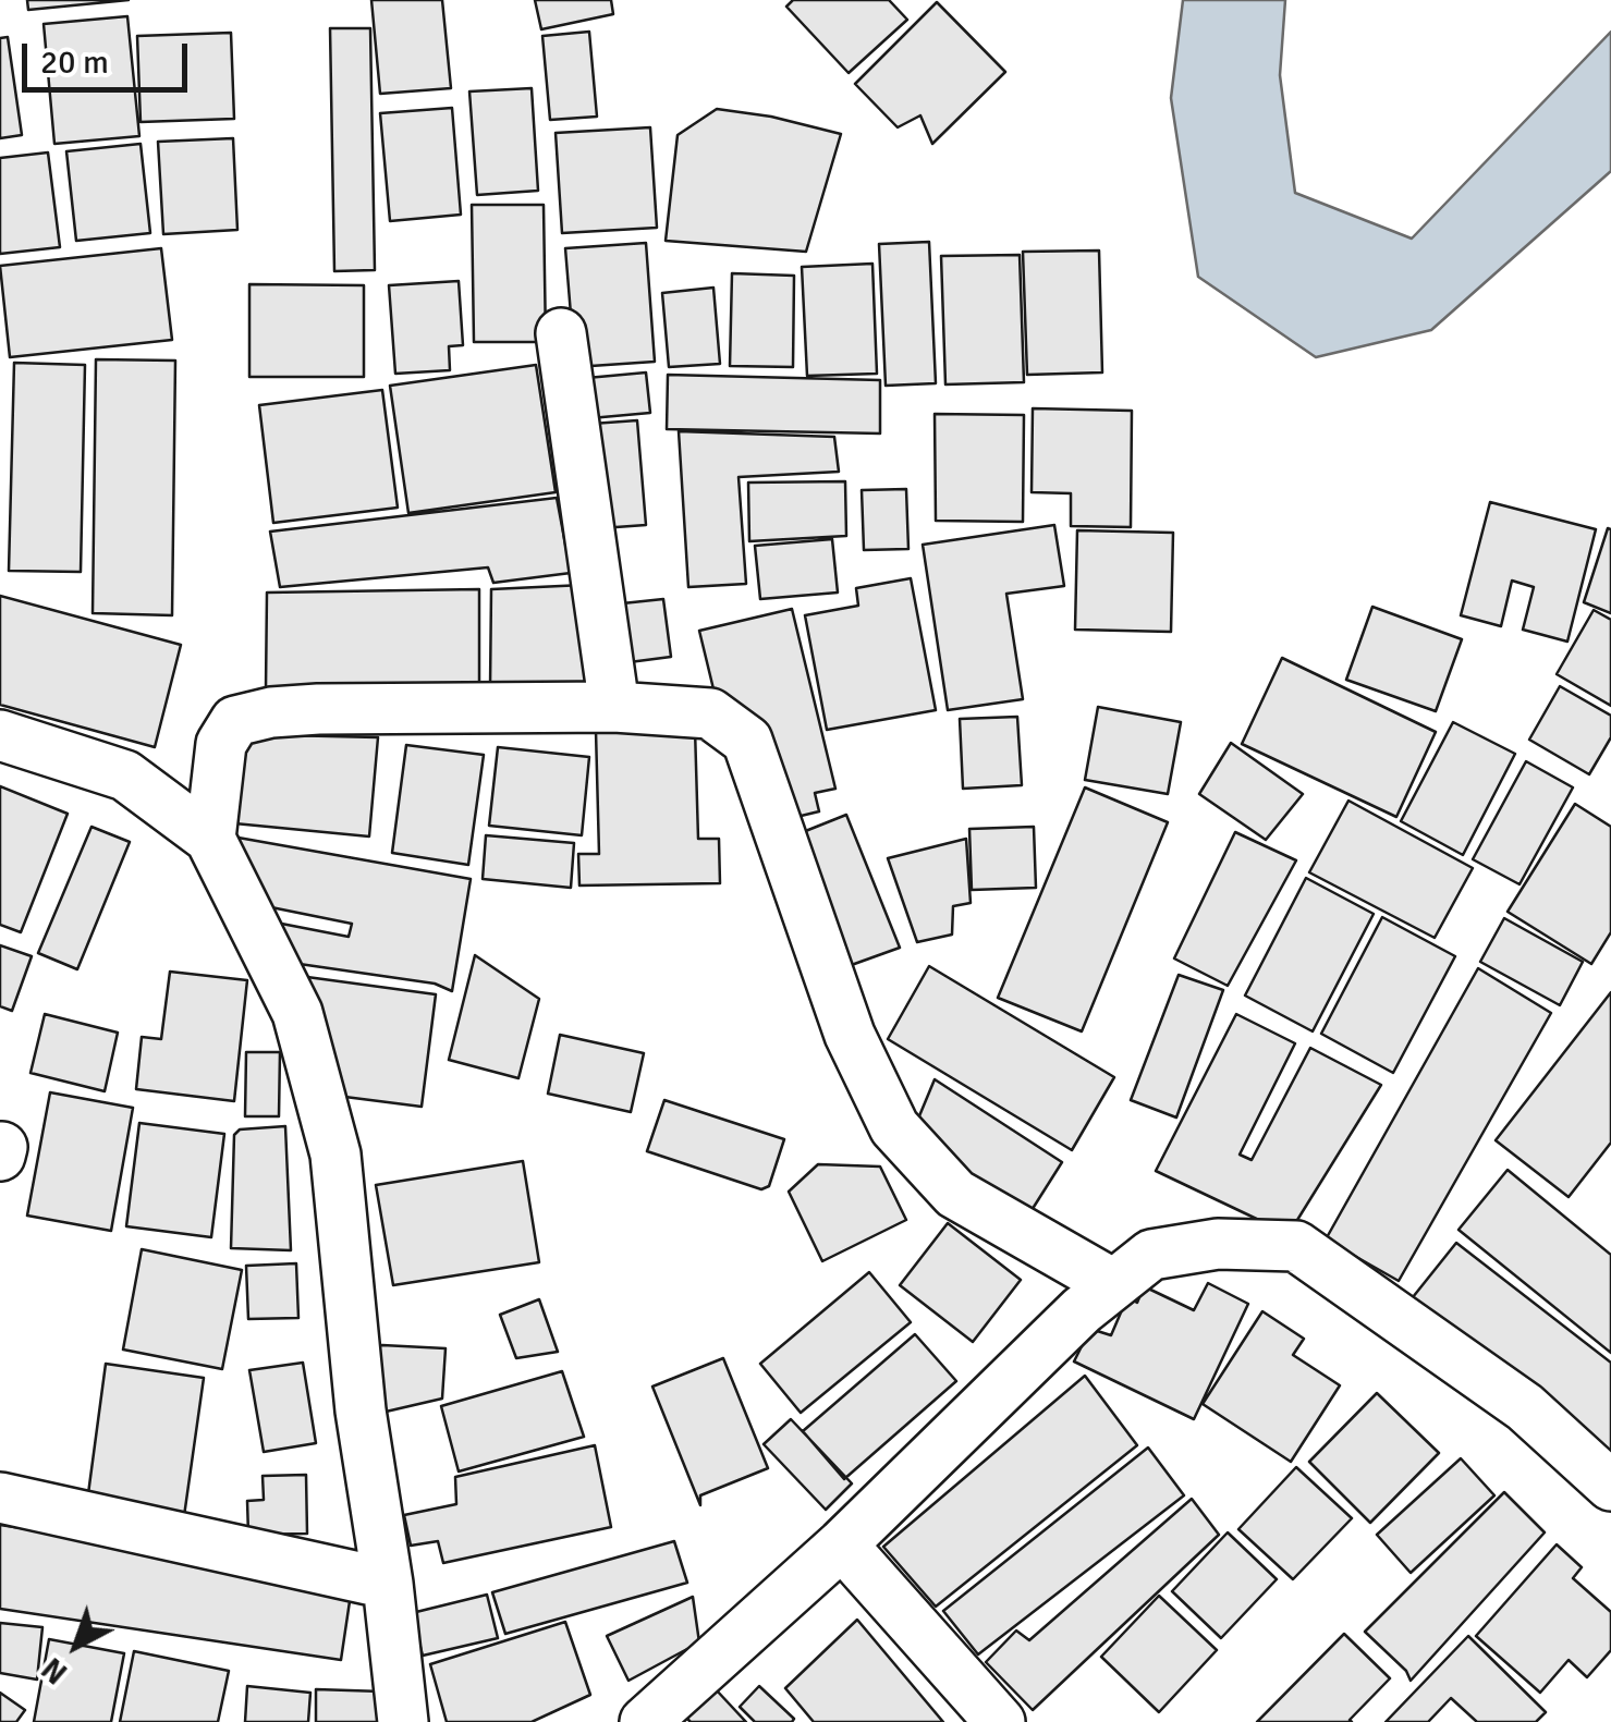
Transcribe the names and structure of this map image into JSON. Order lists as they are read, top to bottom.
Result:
{
  "scale_bar": "20 m",
  "north": "bottom left"
}
